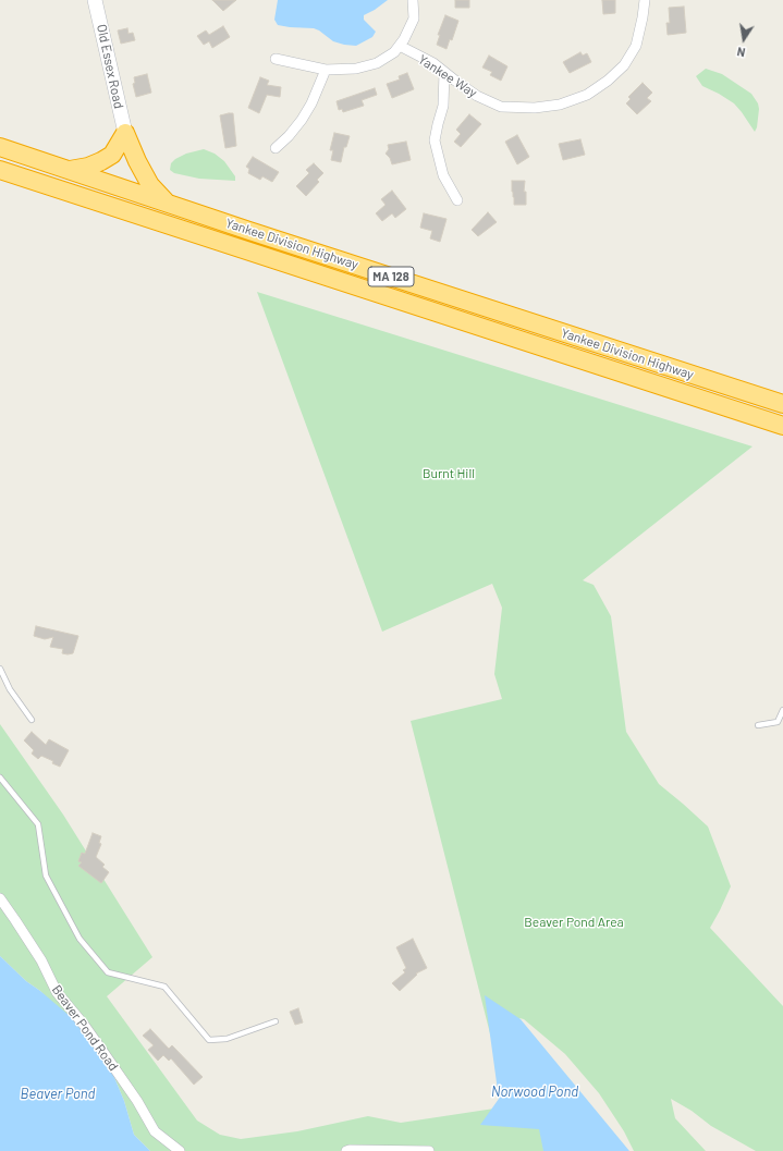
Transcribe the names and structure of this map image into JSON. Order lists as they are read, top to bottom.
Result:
{
  "streets": {
    "highway": ["Yankee Division Highway", "MA 128"],
    "main road": ["Old Essex Road"],
    "street": ["Yankee Way", "Beaver Pond Road"]
  },
  "water": ["Norwood Pond", "Beaver Pond"],
  "parks": ["Burnt Hill", "Beaver Pond Area"],
  "north": "bottom"
}
